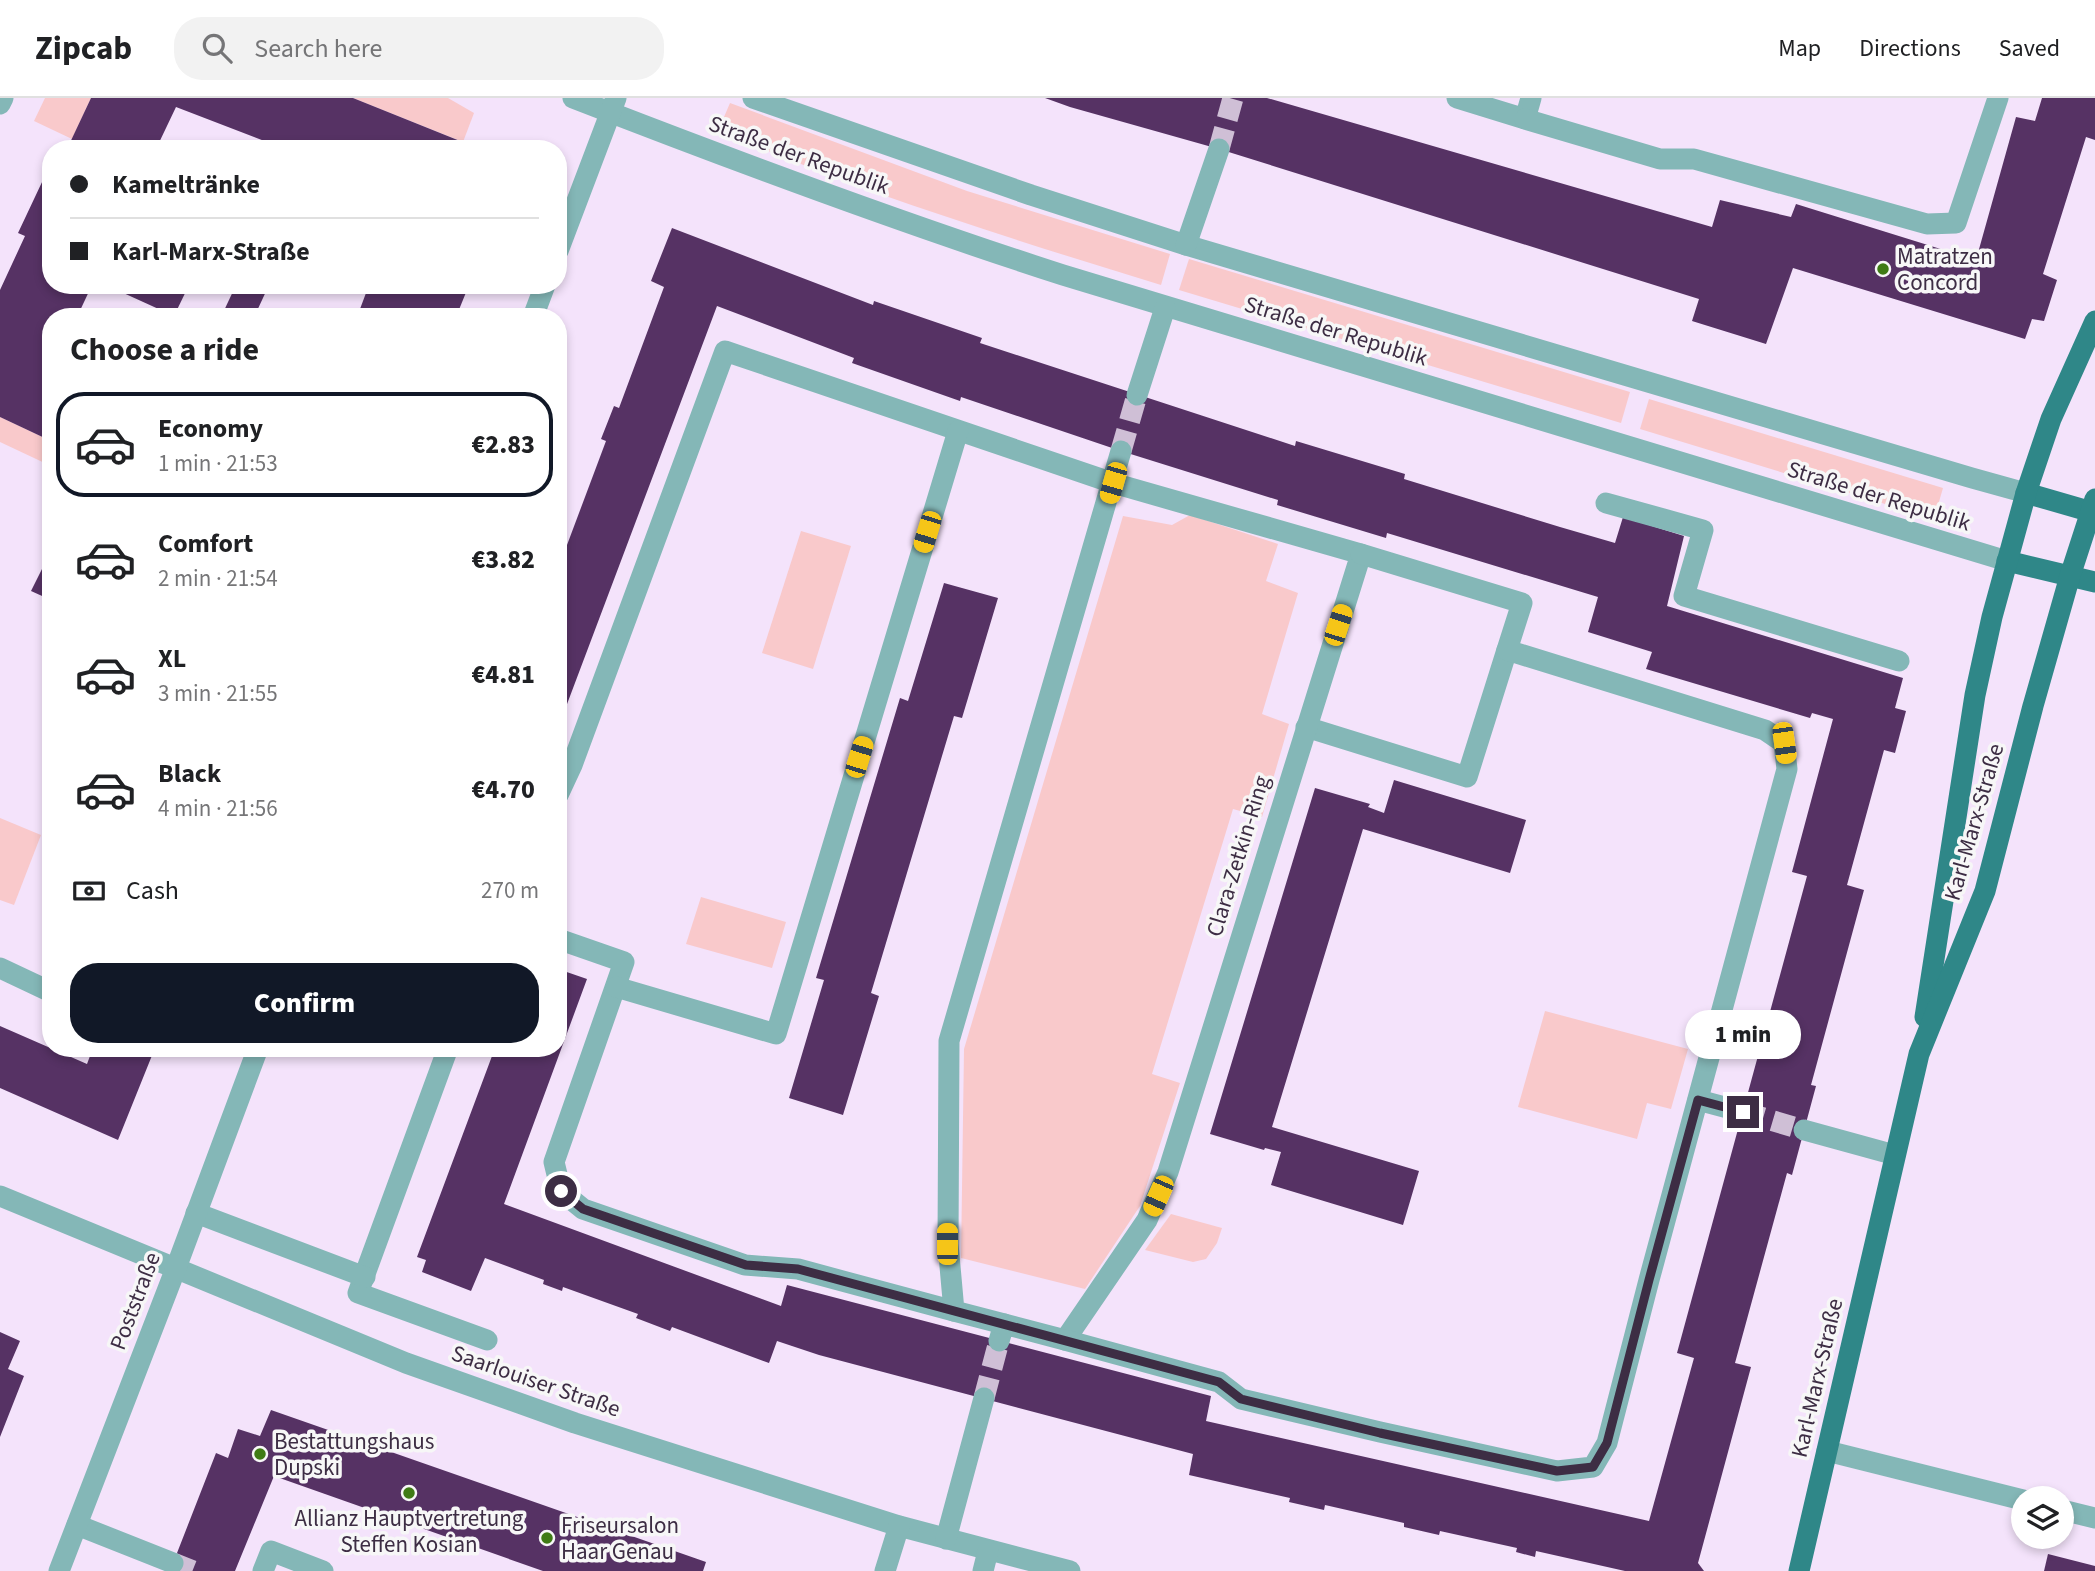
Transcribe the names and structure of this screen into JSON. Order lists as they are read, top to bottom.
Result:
{
  "streets": {
    "main road": ["Straße der Republik", "Karl-Marx-Straße"],
    "street": ["Clara-Zetkin-Ring", "Poststraße", "Saarlouiser Straße"]
  },
  "crossings": [
    ["Straße der Republik", "Karl-Marx-Straße"],
    ["Poststraße", "Saarlouiser Straße"]
  ],
  "places": [
    "Matratzen Concord",
    "Bestattungshaus Dupski",
    "Allianz Hauptvertretung Steffen Kosian",
    "Friseursalon Haar Genau"
  ],
  "page": {
    "header": "Zipcab",
    "search": "Search here",
    "nav": ["Map", "Directions", "Saved"],
    "banner": ["Kameltränke", "Karl-Marx-Straße"],
    "heading": "Choose a ride",
    "list": [
      {
        "name": "Economy",
        "note": "1 min · 21:53",
        "value": "€2.83"
      },
      {
        "name": "Comfort",
        "note": "2 min · 21:54",
        "value": "€3.82"
      },
      {
        "name": "XL",
        "note": "3 min · 21:55",
        "value": "€4.81"
      },
      {
        "name": "Black",
        "note": "4 min · 21:56",
        "value": "€4.70"
      }
    ],
    "pay": ["Cash", "270 m"],
    "buttons": "Confirm",
    "bubble": "1 min"
  }
}
